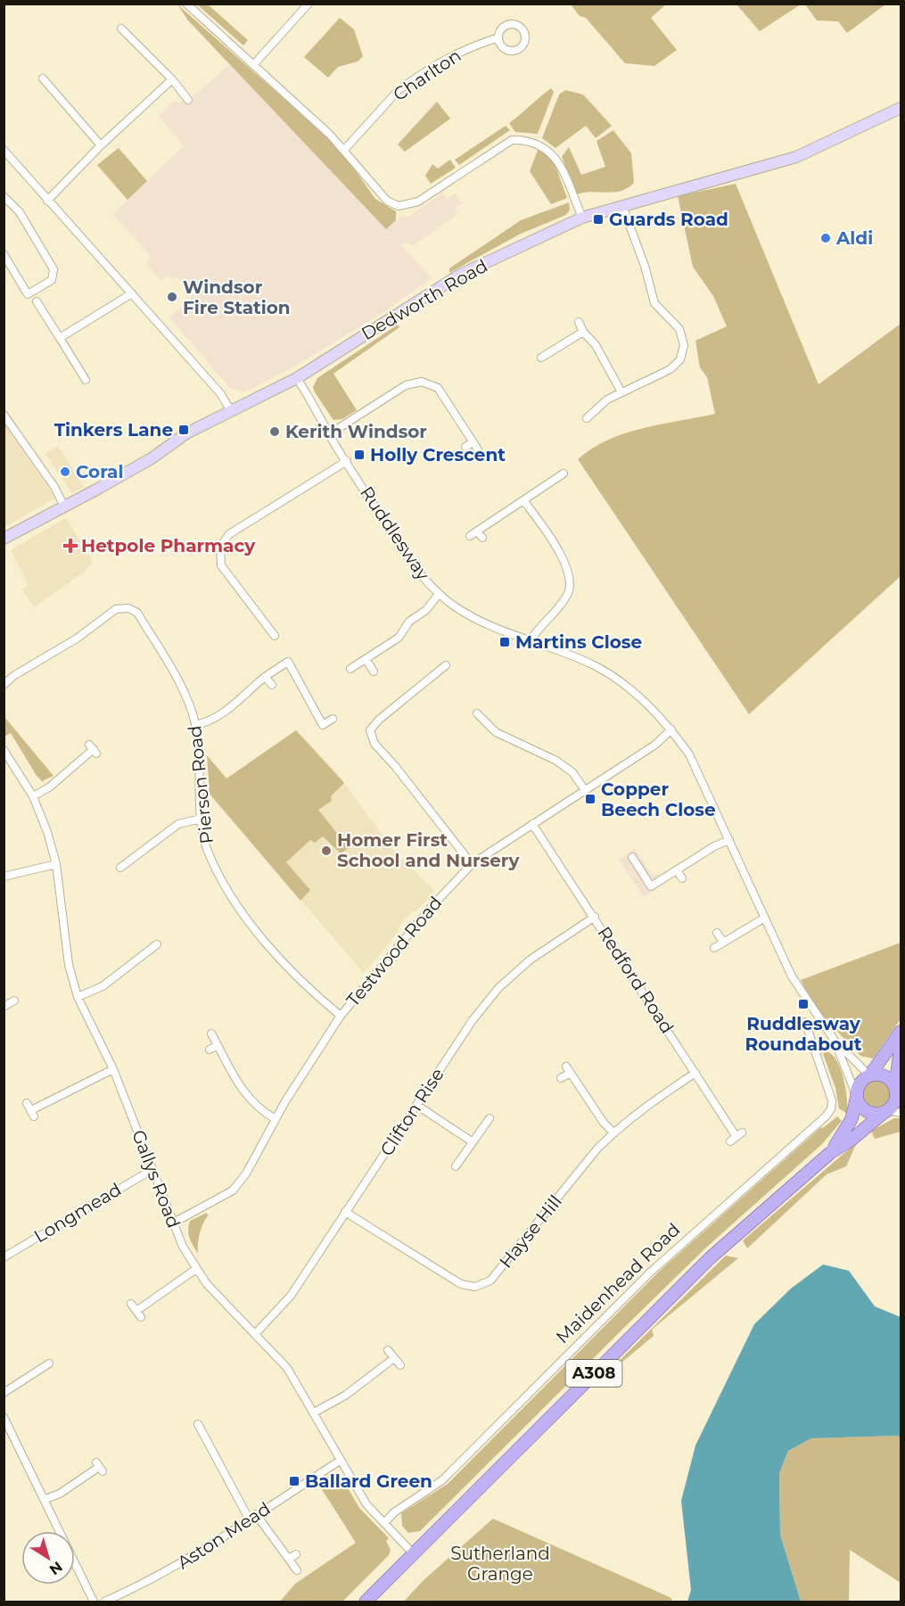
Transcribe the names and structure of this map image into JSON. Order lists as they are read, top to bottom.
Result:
{
  "streets": {
    "main road": ["Dedworth Road", "A308"],
    "street": [
      "Charlton",
      "Ruddlesway",
      "Pierson Road",
      "Testwood Road",
      "Redford Road",
      "Clifton Rise",
      "Gallys Road",
      "Longmead",
      "Hayse Hill",
      "Maidenhead Road",
      "Aston Mead"
    ]
  },
  "crossings": [
    ["Dedworth Road", "Ruddlesway"],
    ["Ruddlesway", "Testwood Road"],
    ["Ruddlesway", "A308"],
    ["Pierson Road", "Testwood Road"],
    ["Testwood Road", "Redford Road"],
    ["Testwood Road", "Gallys Road"],
    ["Redford Road", "Clifton Rise"],
    ["Redford Road", "Hayse Hill"],
    ["Clifton Rise", "Gallys Road"],
    ["Clifton Rise", "Hayse Hill"],
    ["Gallys Road", "Longmead"],
    ["Gallys Road", "Maidenhead Road"],
    ["Gallys Road", "A308"],
    ["Gallys Road", "Aston Mead"]
  ],
  "parks": ["Sutherland Grange"],
  "places": {
    "transit": [
      "Guards Road",
      "Tinkers Lane",
      "Holly Crescent",
      "Martins Close",
      "Copper Beech Close",
      "Ruddlesway Roundabout",
      "Ballard Green"
    ],
    "other": [
      "Aldi",
      "Windsor Fire Station",
      "Kerith Windsor",
      "Coral",
      "Homer First School and Nursery"
    ],
    "health": ["Hetpole Pharmacy"]
  },
  "north": "bottom right"
}
